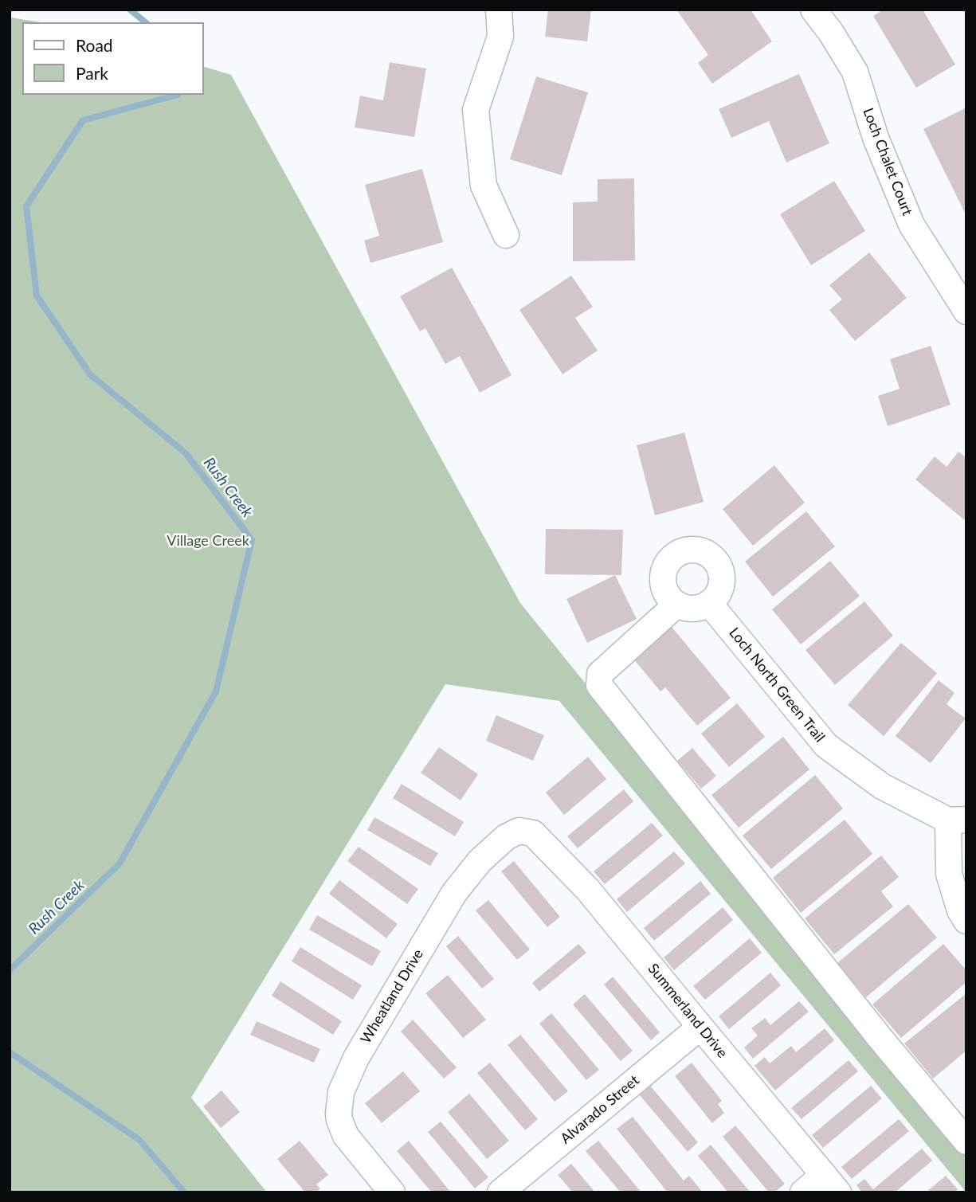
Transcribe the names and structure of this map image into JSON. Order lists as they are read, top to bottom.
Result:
{
  "streets": {
    "street": [
      "Loch Chalet Court",
      "Loch North Green Trail",
      "Wheatland Drive",
      "Summerland Drive",
      "Alvarado Street"
    ]
  },
  "crossings": [
    ["Wheatland Drive", "Summerland Drive"],
    ["Summerland Drive", "Alvarado Street"]
  ],
  "water": ["Rush Creek"],
  "parks": ["Village Creek"],
  "legend": ["Road", "Park"]
}
